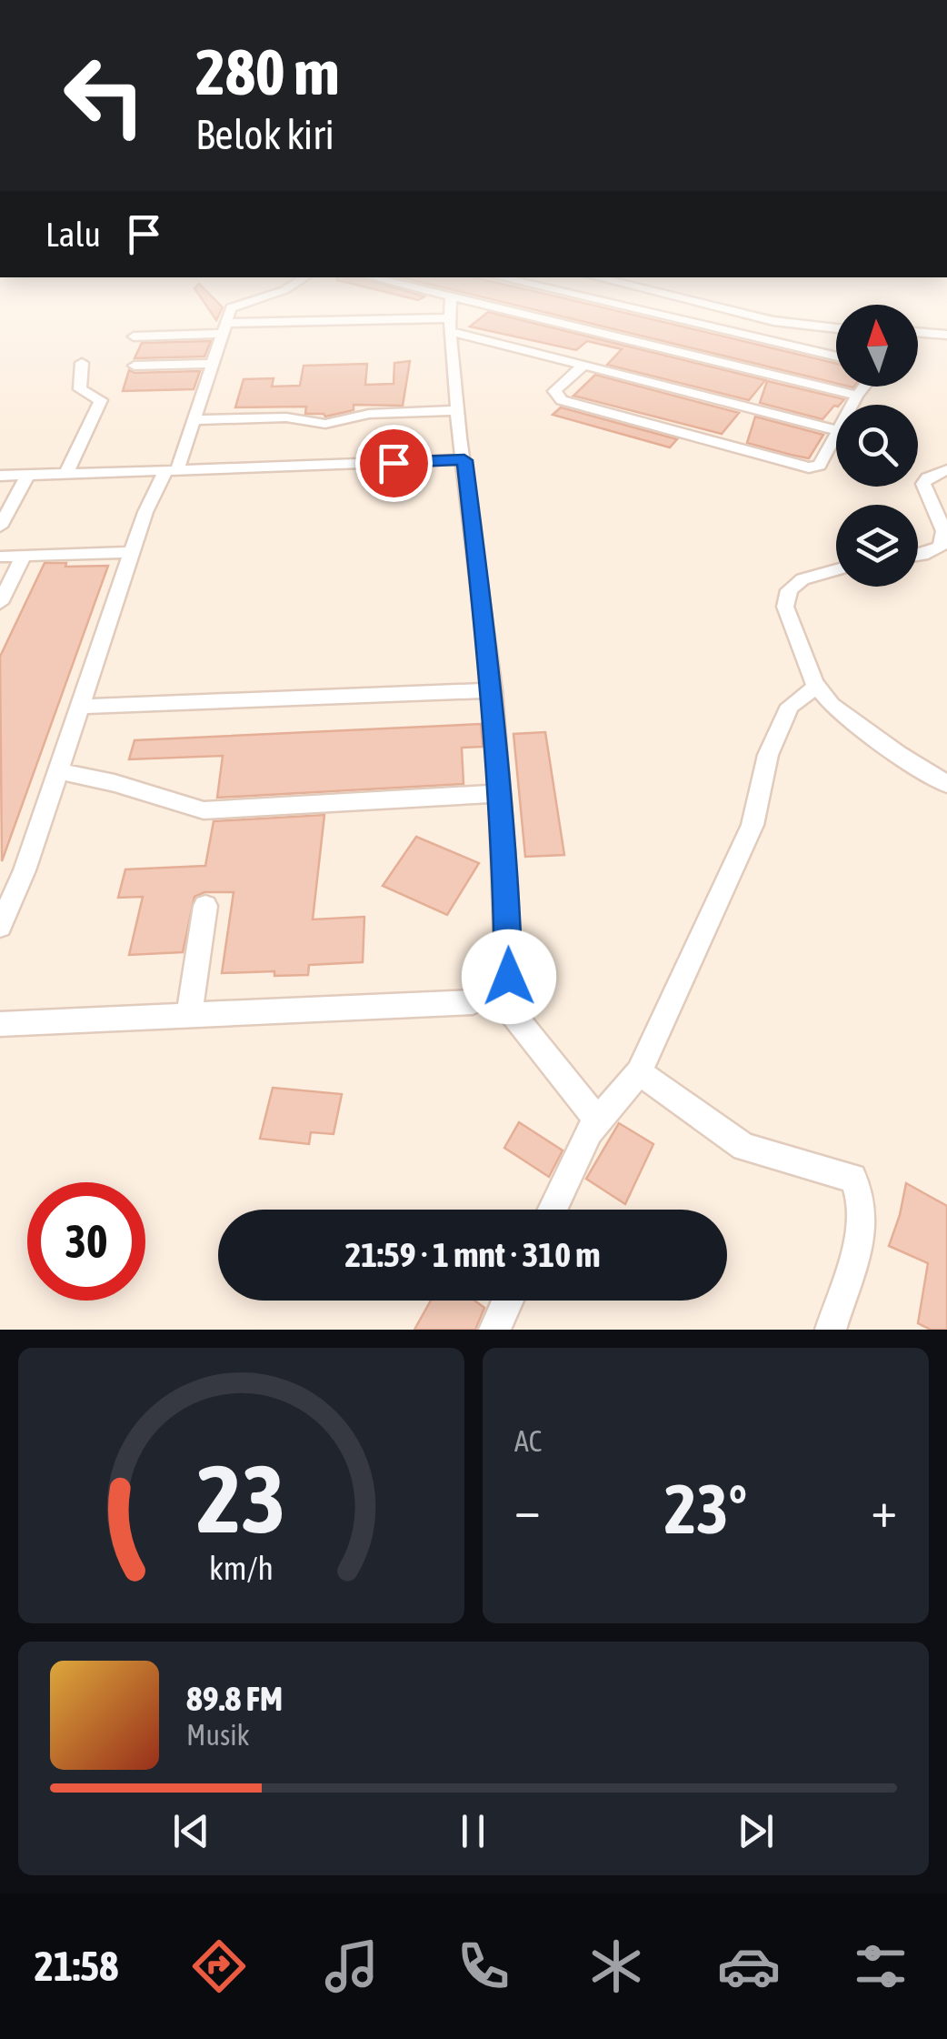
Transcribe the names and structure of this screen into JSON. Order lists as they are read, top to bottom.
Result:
{
  "north": "top",
  "page": {
    "turn": ["280 m", "Belok kiri"],
    "then": "Lalu",
    "limit": "30",
    "trip": "21:59 · 1 mnt · 310 m",
    "tile": "AC",
    "heat": ["−", "23°", "+"],
    "song": ["89.8 FM", "Musik"],
    "tabs": "21:58",
    "gauge": ["23", "km/h"]
  }
}
